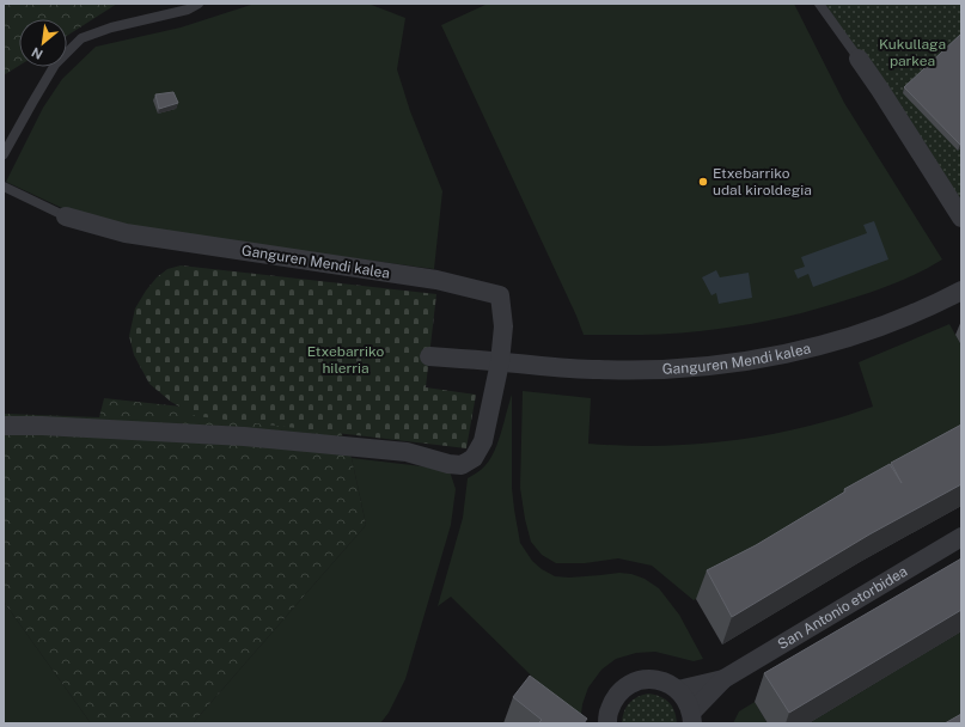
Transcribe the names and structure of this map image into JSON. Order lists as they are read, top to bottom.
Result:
{
  "streets": {
    "street": ["Ganguren Mendi kalea", "San Antonio etorbidea"]
  },
  "parks": ["Kukullaga parkea", "Etxebarriko hilerria"],
  "places": ["Etxebarriko udal kiroldegia"],
  "north": "bottom left"
}
